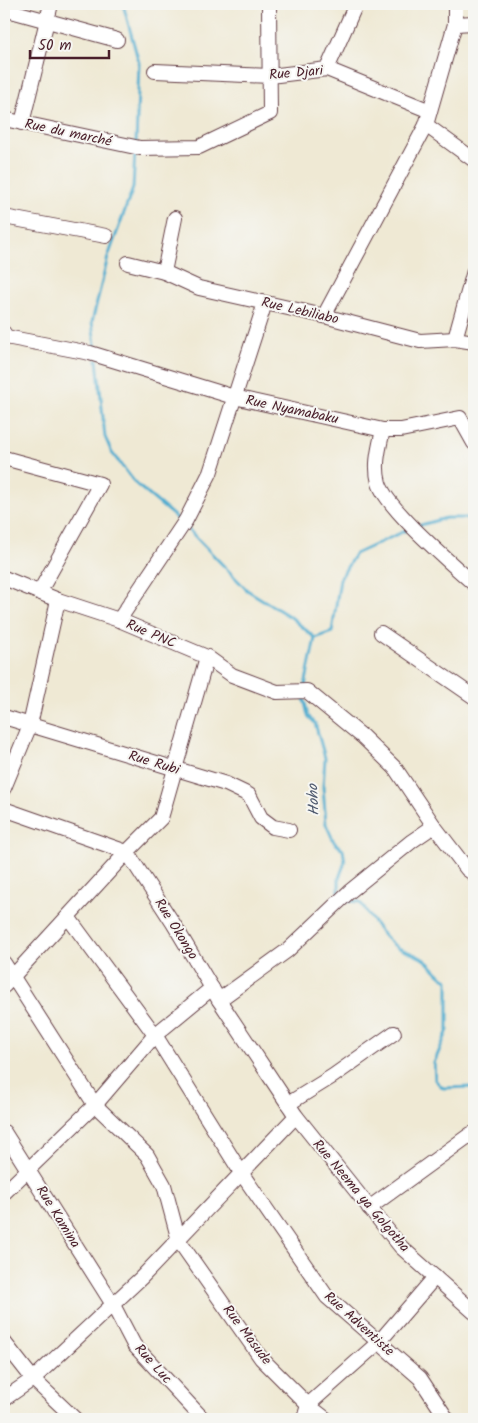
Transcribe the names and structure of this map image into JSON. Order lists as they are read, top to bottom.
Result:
{
  "streets": {
    "street": [
      "Rue Djari",
      "Rue du marché",
      "Rue Lebiliabo",
      "Rue Nyamabaku",
      "Rue PNC",
      "Rue Rubi",
      "Rue Okongo",
      "Rue Neema ya Golgotha",
      "Rue Kamina",
      "Rue Adventiste",
      "Rue Masude",
      "Rue Luc"
    ]
  },
  "crossings": [
    ["Rue Djari", "Rue du marché"],
    ["Rue Okongo", "Rue Neema ya Golgotha"],
    ["Rue Kamina", "Rue Luc"]
  ],
  "water": ["Hoho"],
  "scale_bar": "50 m"
}
